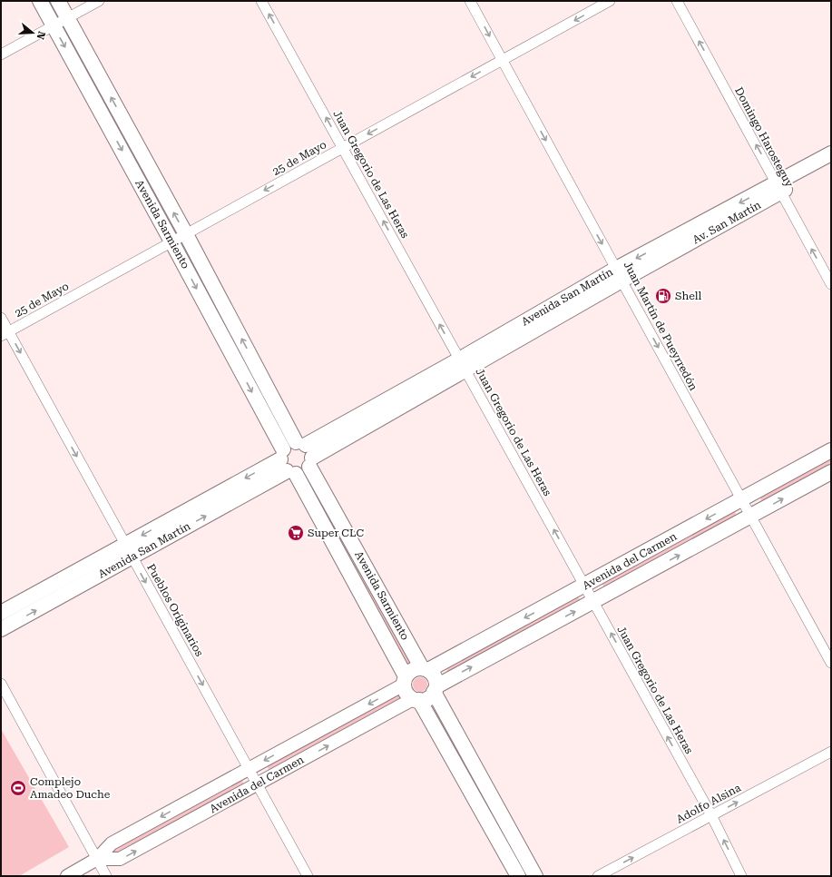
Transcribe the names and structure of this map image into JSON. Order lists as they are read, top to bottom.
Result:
{
  "streets": {
    "main road": ["Avenida Sarmiento", "Avenida San Martín", "Avenida del Carmen"],
    "street": [
      "Domingo Harosteguy",
      "25 de Mayo",
      "Juan Gregorio de Las Heras",
      "Juan Martín de Pueyrredón",
      "Pueblos Originarios",
      "Adolfo Alsina"
    ]
  },
  "crossings": [
    ["Domingo Harosteguy", "Avenida San Martín"],
    ["25 de Mayo", "Juan Gregorio de Las Heras"],
    ["25 de Mayo", "Avenida Sarmiento"],
    ["25 de Mayo", "Juan Martín de Pueyrredón"],
    ["25 de Mayo", "Pueblos Originarios"],
    ["Juan Gregorio de Las Heras", "Avenida San Martín"],
    ["Juan Gregorio de Las Heras", "Avenida del Carmen"],
    ["Juan Gregorio de Las Heras", "Adolfo Alsina"],
    ["Avenida Sarmiento", "Avenida San Martín"],
    ["Avenida Sarmiento", "Avenida del Carmen"],
    ["Avenida San Martín", "Juan Martín de Pueyrredón"],
    ["Avenida San Martín", "Pueblos Originarios"],
    ["Juan Martín de Pueyrredón", "Avenida del Carmen"],
    ["Avenida del Carmen", "Pueblos Originarios"]
  ],
  "one_way": [
    "Domingo Harosteguy",
    "25 de Mayo",
    "Juan Gregorio de Las Heras",
    "Juan Martín de Pueyrredón",
    "Pueblos Originarios",
    "Adolfo Alsina"
  ],
  "places": {
    "fuel station": ["Shell"],
    "supermarket": ["Super CLC"],
    "sports": ["Complejo Amadeo Duche"]
  },
  "north": "right"
}
